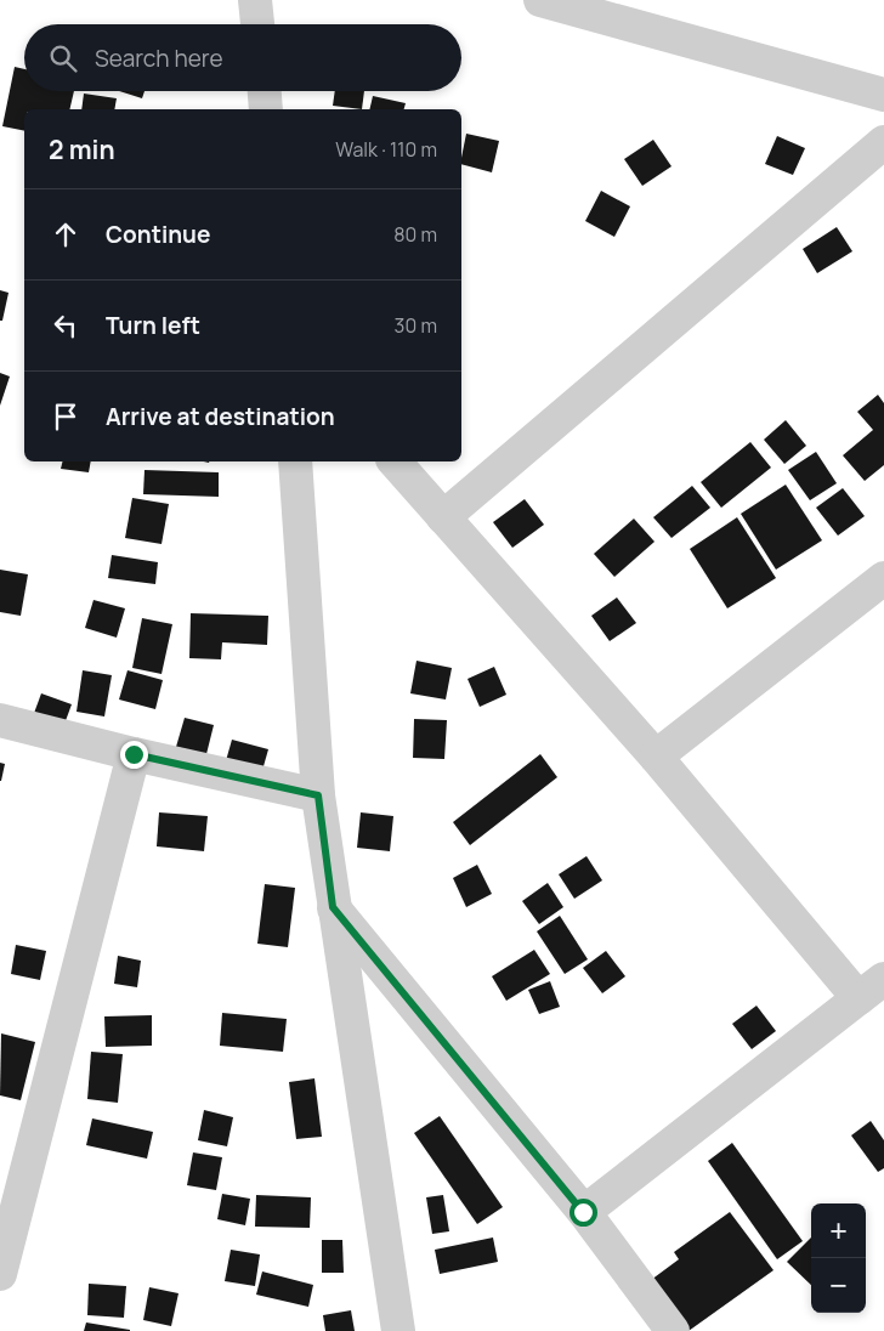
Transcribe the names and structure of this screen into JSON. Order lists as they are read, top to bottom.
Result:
{
  "page": {
    "search": "Search here",
    "heading": ["2 min", "Walk · 110 m"],
    "list": [
      ["Continue", "80 m"],
      ["Turn left", "30 m"],
      "Arrive at destination"
    ],
    "map_buttons": ["+", "−"]
  }
}
